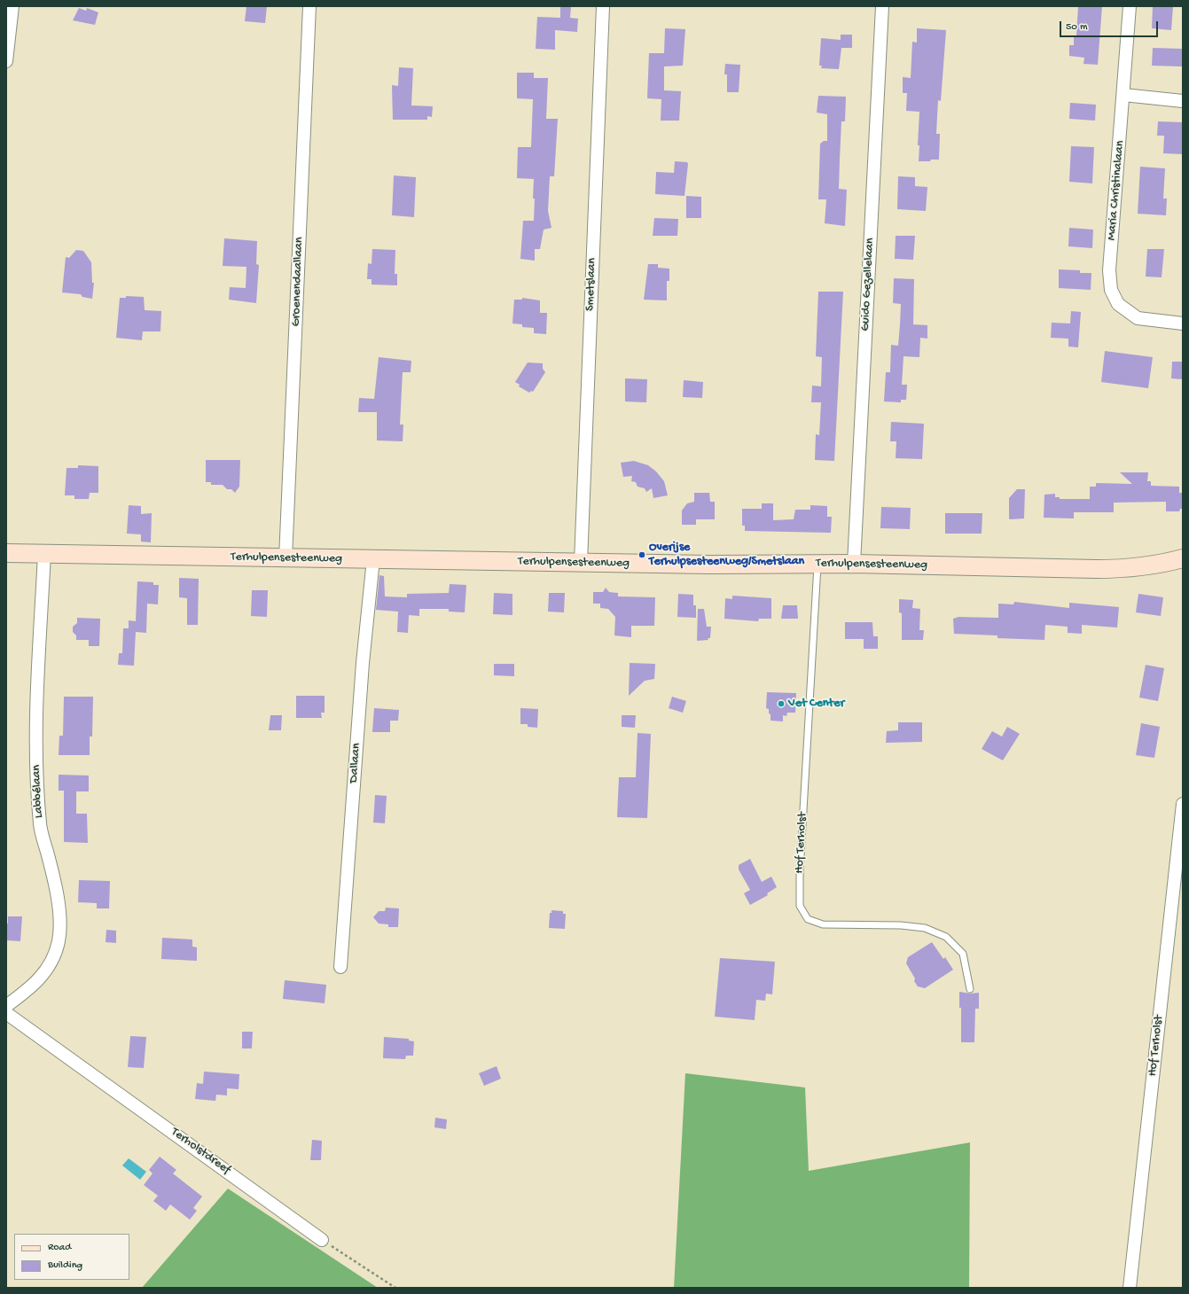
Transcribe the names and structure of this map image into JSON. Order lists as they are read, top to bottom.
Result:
{
  "streets": {
    "main road": ["Terhulpensesteenweg"],
    "street": [
      "Maria Christinalaan",
      "Groenendaallaan",
      "Smetslaan",
      "Guido Gezellelaan",
      "Dallaan",
      "Labbélaan",
      "Hof Terholst",
      "Terholstdreef"
    ]
  },
  "crossings": [
    ["Groenendaallaan", "Terhulpensesteenweg"],
    ["Smetslaan", "Terhulpensesteenweg"],
    ["Guido Gezellelaan", "Terhulpensesteenweg"],
    ["Terhulpensesteenweg", "Dallaan"],
    ["Terhulpensesteenweg", "Labbélaan"],
    ["Terhulpensesteenweg", "Hof Terholst"]
  ],
  "places": ["Overijse Terhulpsesteenweg/Smetslaan", "Vet Center"],
  "legend": ["Road", "Building"],
  "scale_bar": "50 m"
}
